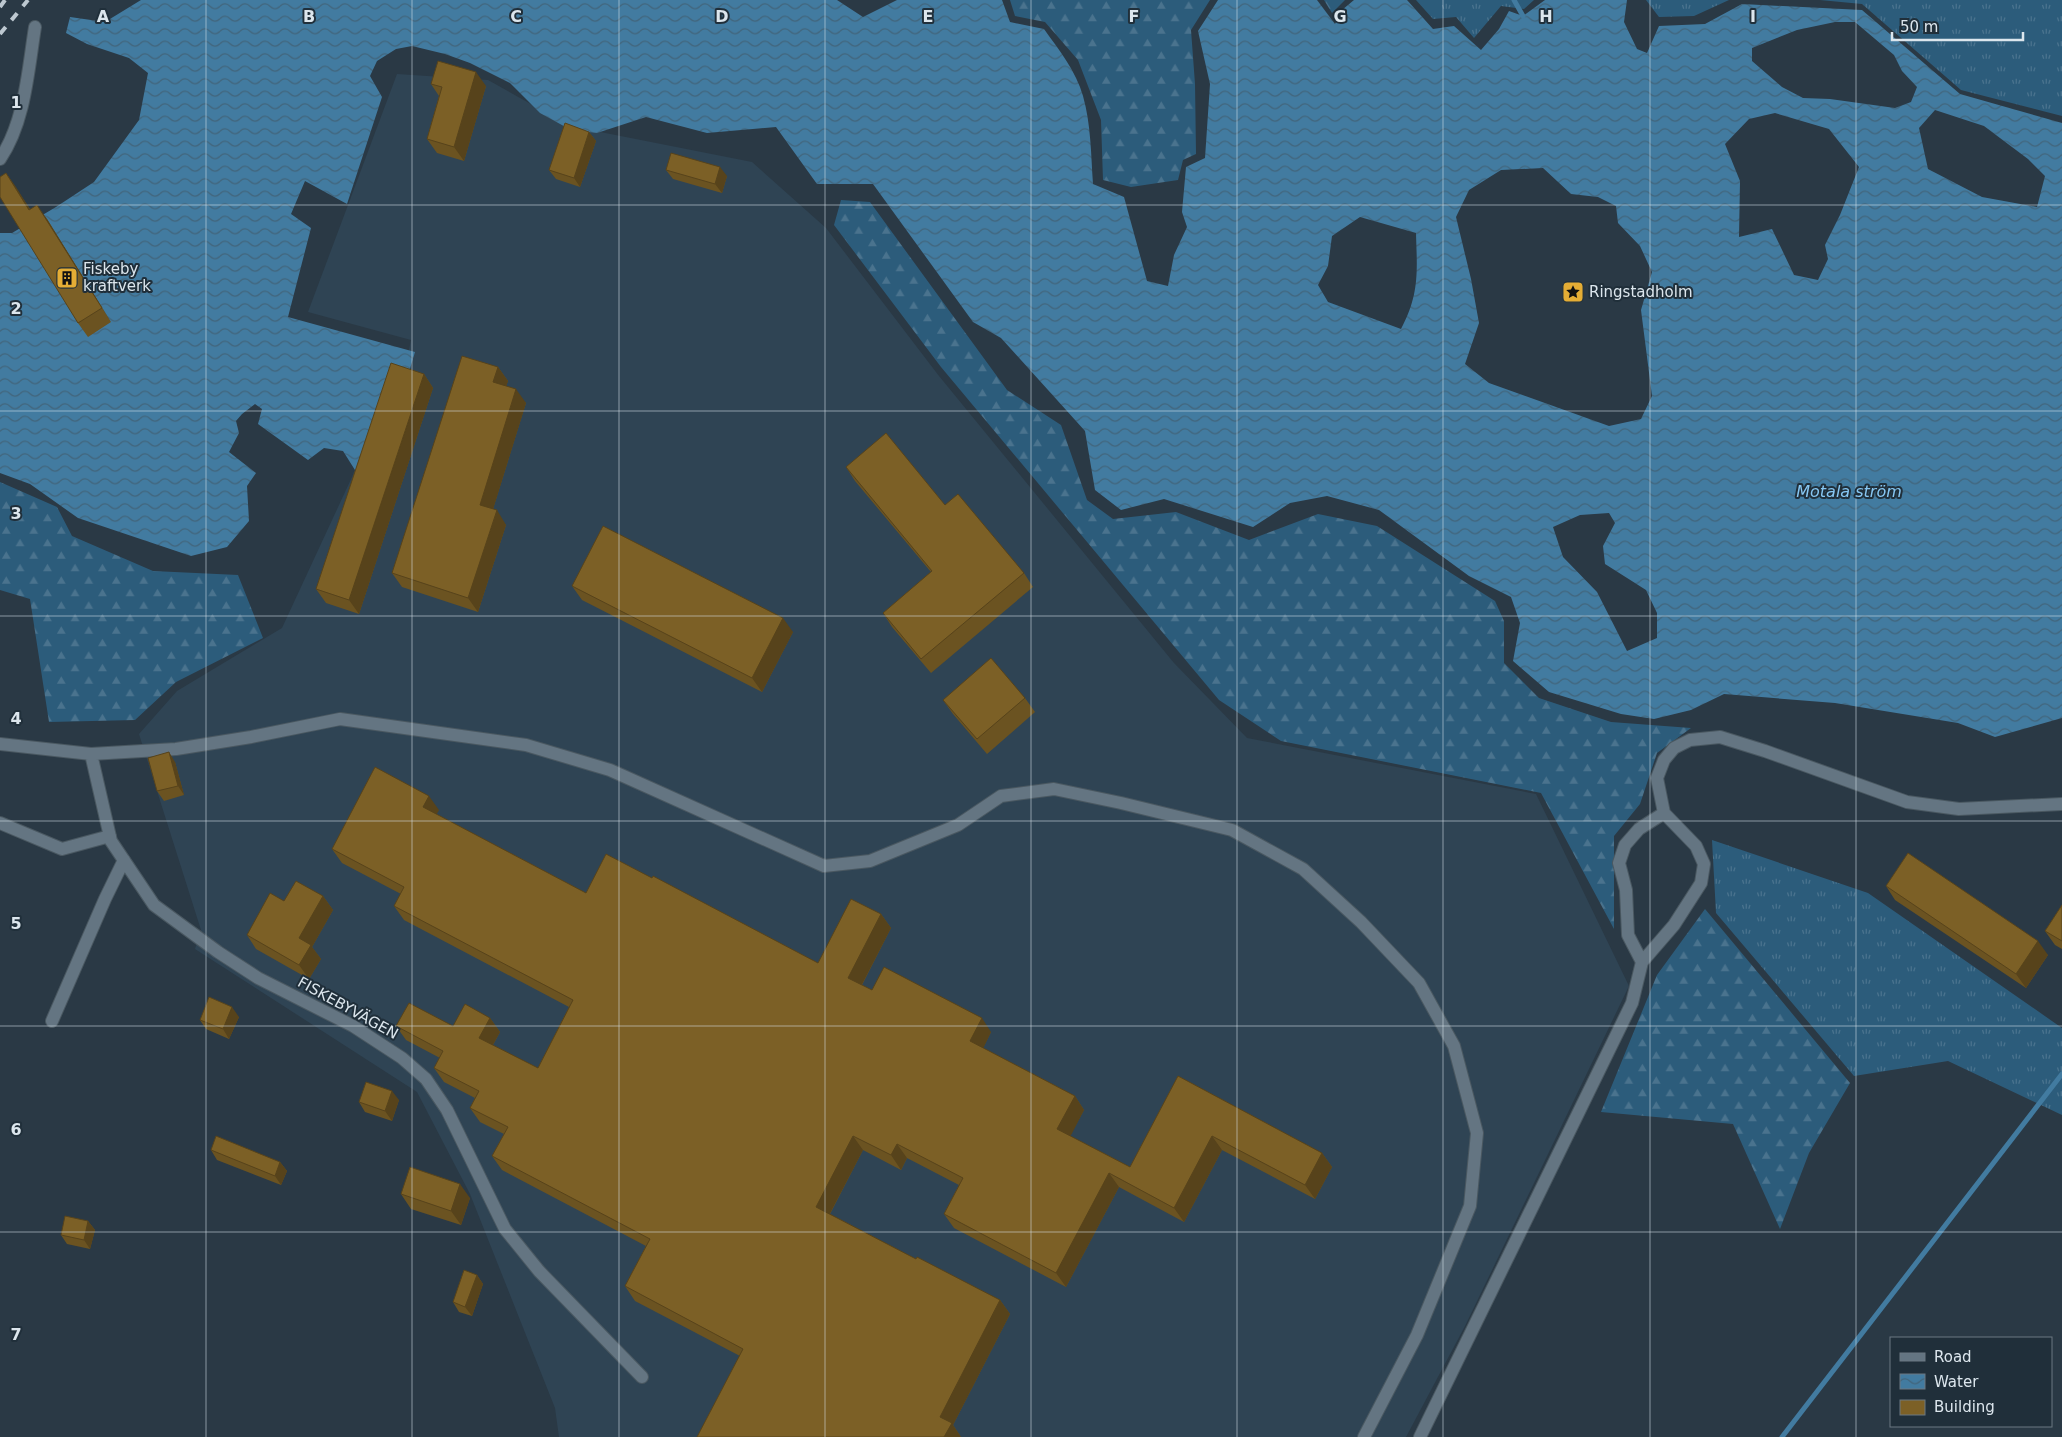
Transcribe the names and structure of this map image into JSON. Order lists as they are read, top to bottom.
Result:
{
  "streets": {
    "street": ["FISKEBYVÄGEN"]
  },
  "water": ["Motala ström"],
  "places": {
    "building": ["Fiskeby kraftverk"],
    "place": ["Ringstadholm"]
  },
  "legend": ["Road", "Water", "Building"],
  "scale_bar": "50 m",
  "grid": {
    "columns": [
      "A",
      "B",
      "C",
      "D",
      "E",
      "F",
      "G",
      "H",
      "I"
    ],
    "rows": [
      "1",
      "2",
      "3",
      "4",
      "5",
      "6",
      "7"
    ]
  }
}
